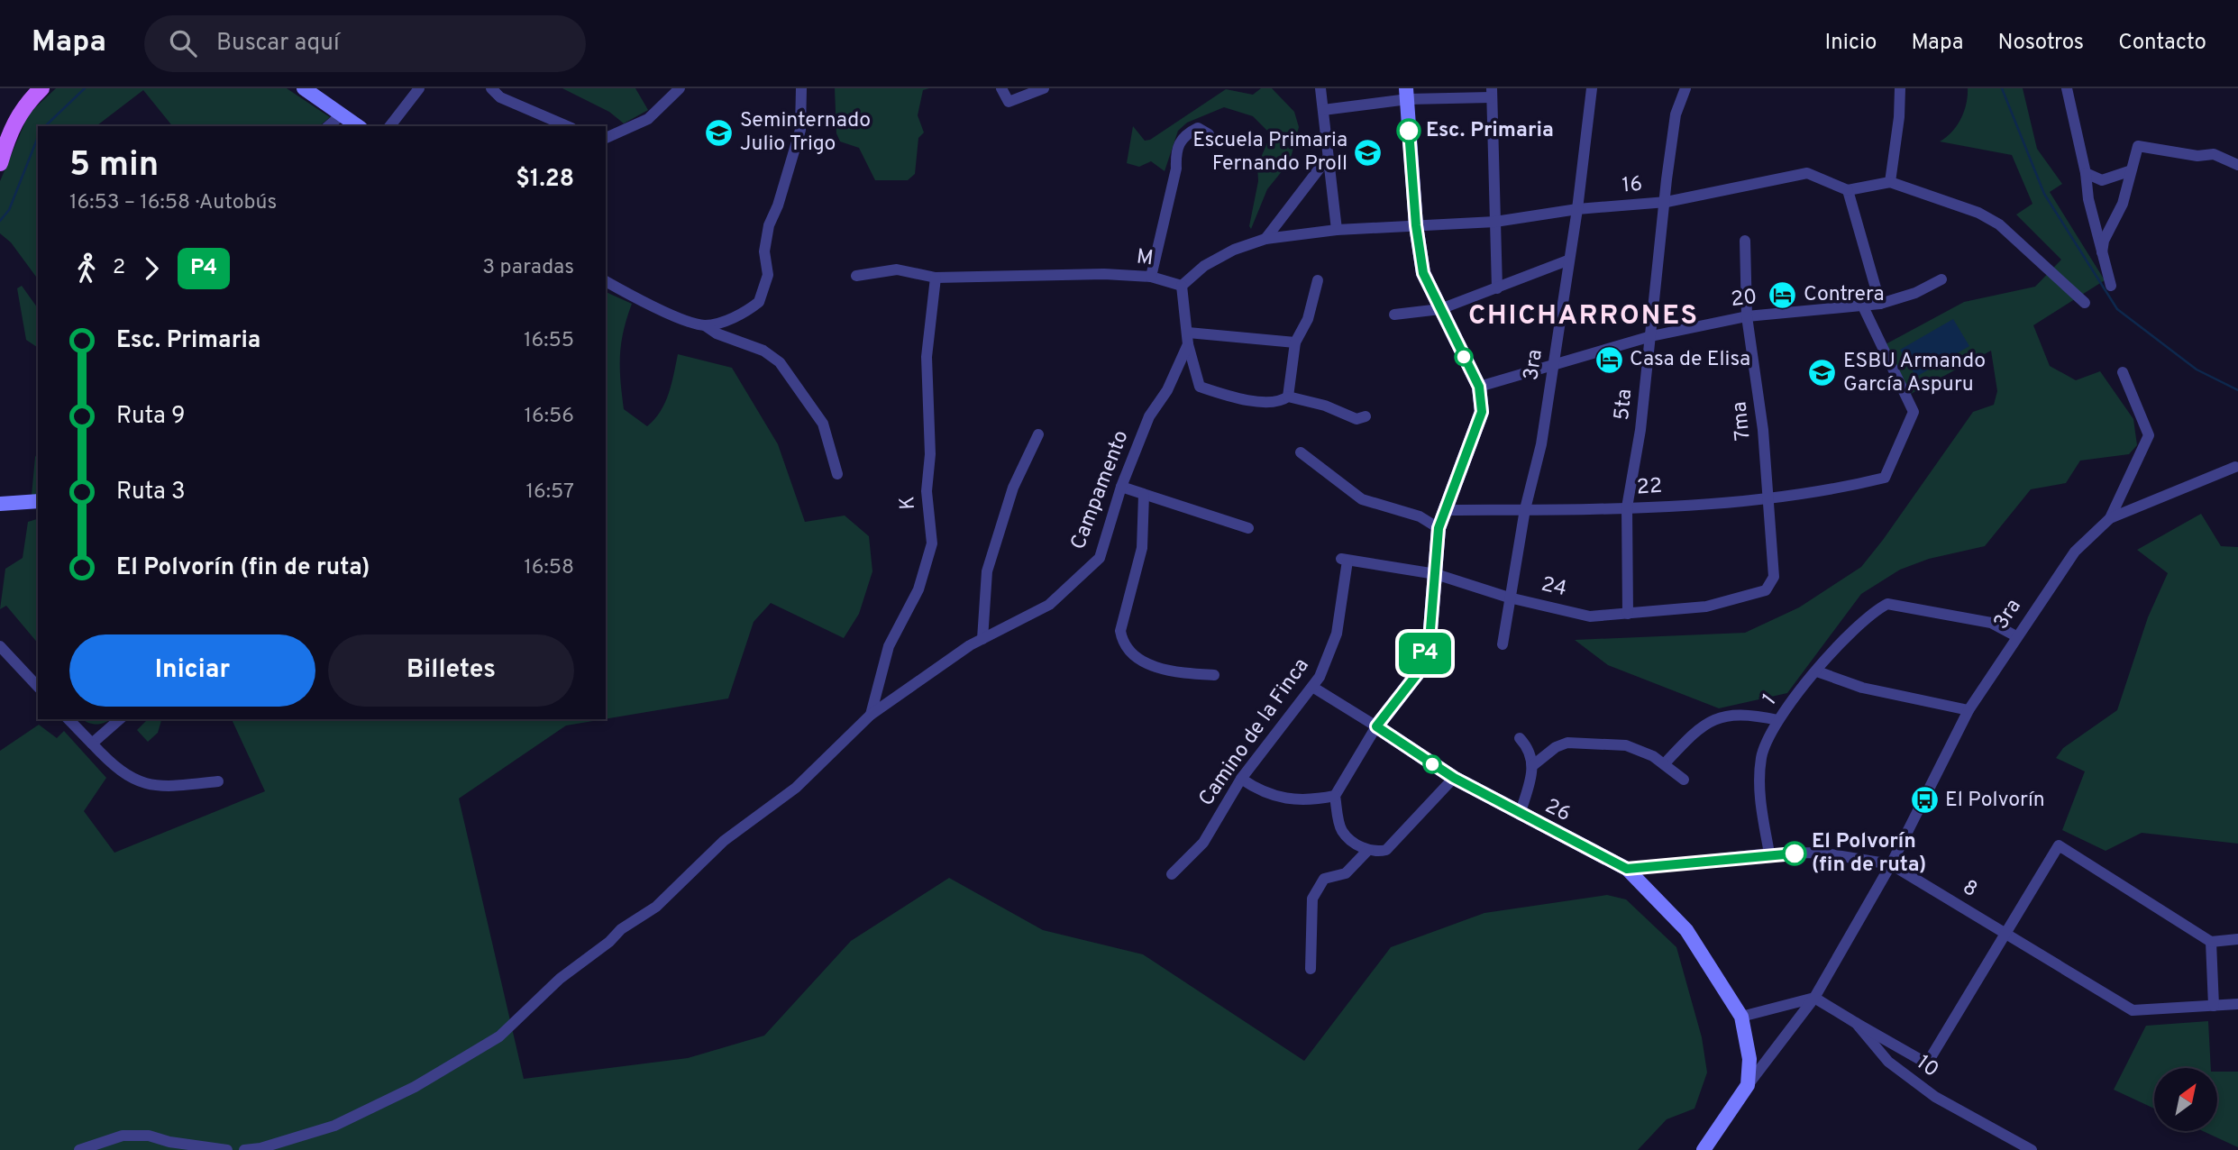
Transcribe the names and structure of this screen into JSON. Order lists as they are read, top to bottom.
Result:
{
  "streets": {
    "street": [
      "16",
      "M",
      "20",
      "3ra",
      "5ta",
      "7ma",
      "22",
      "Campamento",
      "K",
      "24",
      "1",
      "Camino de la Finca",
      "26",
      "8",
      "10"
    ]
  },
  "crossings": [
    ["16", "3ra"],
    ["16", "5ta"],
    ["M", "K"],
    ["20", "3ra"],
    ["20", "5ta"],
    ["20", "7ma"],
    ["20", "22"],
    ["3ra", "22"],
    ["3ra", "24"],
    ["3ra", "1"],
    ["3ra", "8"],
    ["3ra", "10"],
    ["5ta", "22"],
    ["5ta", "24"],
    ["7ma", "22"],
    ["7ma", "24"],
    ["Campamento", "K"],
    ["24", "Camino de la Finca"],
    ["1", "8"],
    ["Camino de la Finca", "26"],
    ["26", "8"]
  ],
  "districts": ["CHICHARRONES"],
  "places": {
    "other": ["Esc. Primaria", "El Polvorín (fin de ruta)"],
    "school or university": ["Seminternado Julio Trigo", "Escuela Primaria Fernando Proll", "ESBU Armando García Aspuru"],
    "hotel": ["Contrera", "Casa de Elisa"],
    "bus stop": ["El Polvorín"]
  },
  "lines": ["bus line P4"],
  "north": "top right",
  "page": {
    "header": "Mapa",
    "search": "Buscar aquí",
    "nav": [
      "Inicio",
      "Mapa",
      "Nosotros",
      "Contacto"
    ],
    "on_map": "P4",
    "heading": ["5 min", "16:53 – 16:58 · Autobús", "$1.28"],
    "legs": ["2", "P4", "3 paradas"],
    "list": [
      {
        "name": "Esc. Primaria",
        "value": "16:55"
      },
      {
        "name": "Ruta 9",
        "value": "16:56"
      },
      {
        "name": "Ruta 3",
        "value": "16:57"
      },
      {
        "name": "El Polvorín (fin de ruta)",
        "value": "16:58"
      }
    ],
    "buttons": ["Iniciar", "Billetes"]
  }
}
